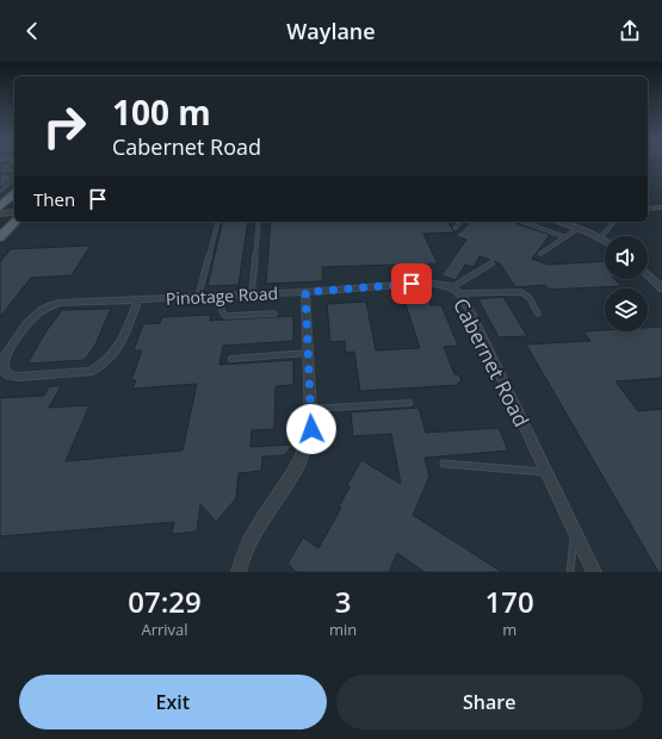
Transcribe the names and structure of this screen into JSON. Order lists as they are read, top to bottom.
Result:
{
  "streets": {
    "street": ["Pinotage Road", "Cabernet Road"]
  },
  "crossings": [
    ["Pinotage Road", "Cabernet Road"]
  ],
  "page": {
    "header": "Waylane",
    "turn": ["100 m", "Cabernet Road"],
    "then": "Then",
    "eta": [
      "07:29",
      "Arrival",
      "3",
      "min",
      "170",
      "m"
    ],
    "buttons": ["Exit", "Share"]
  }
}
